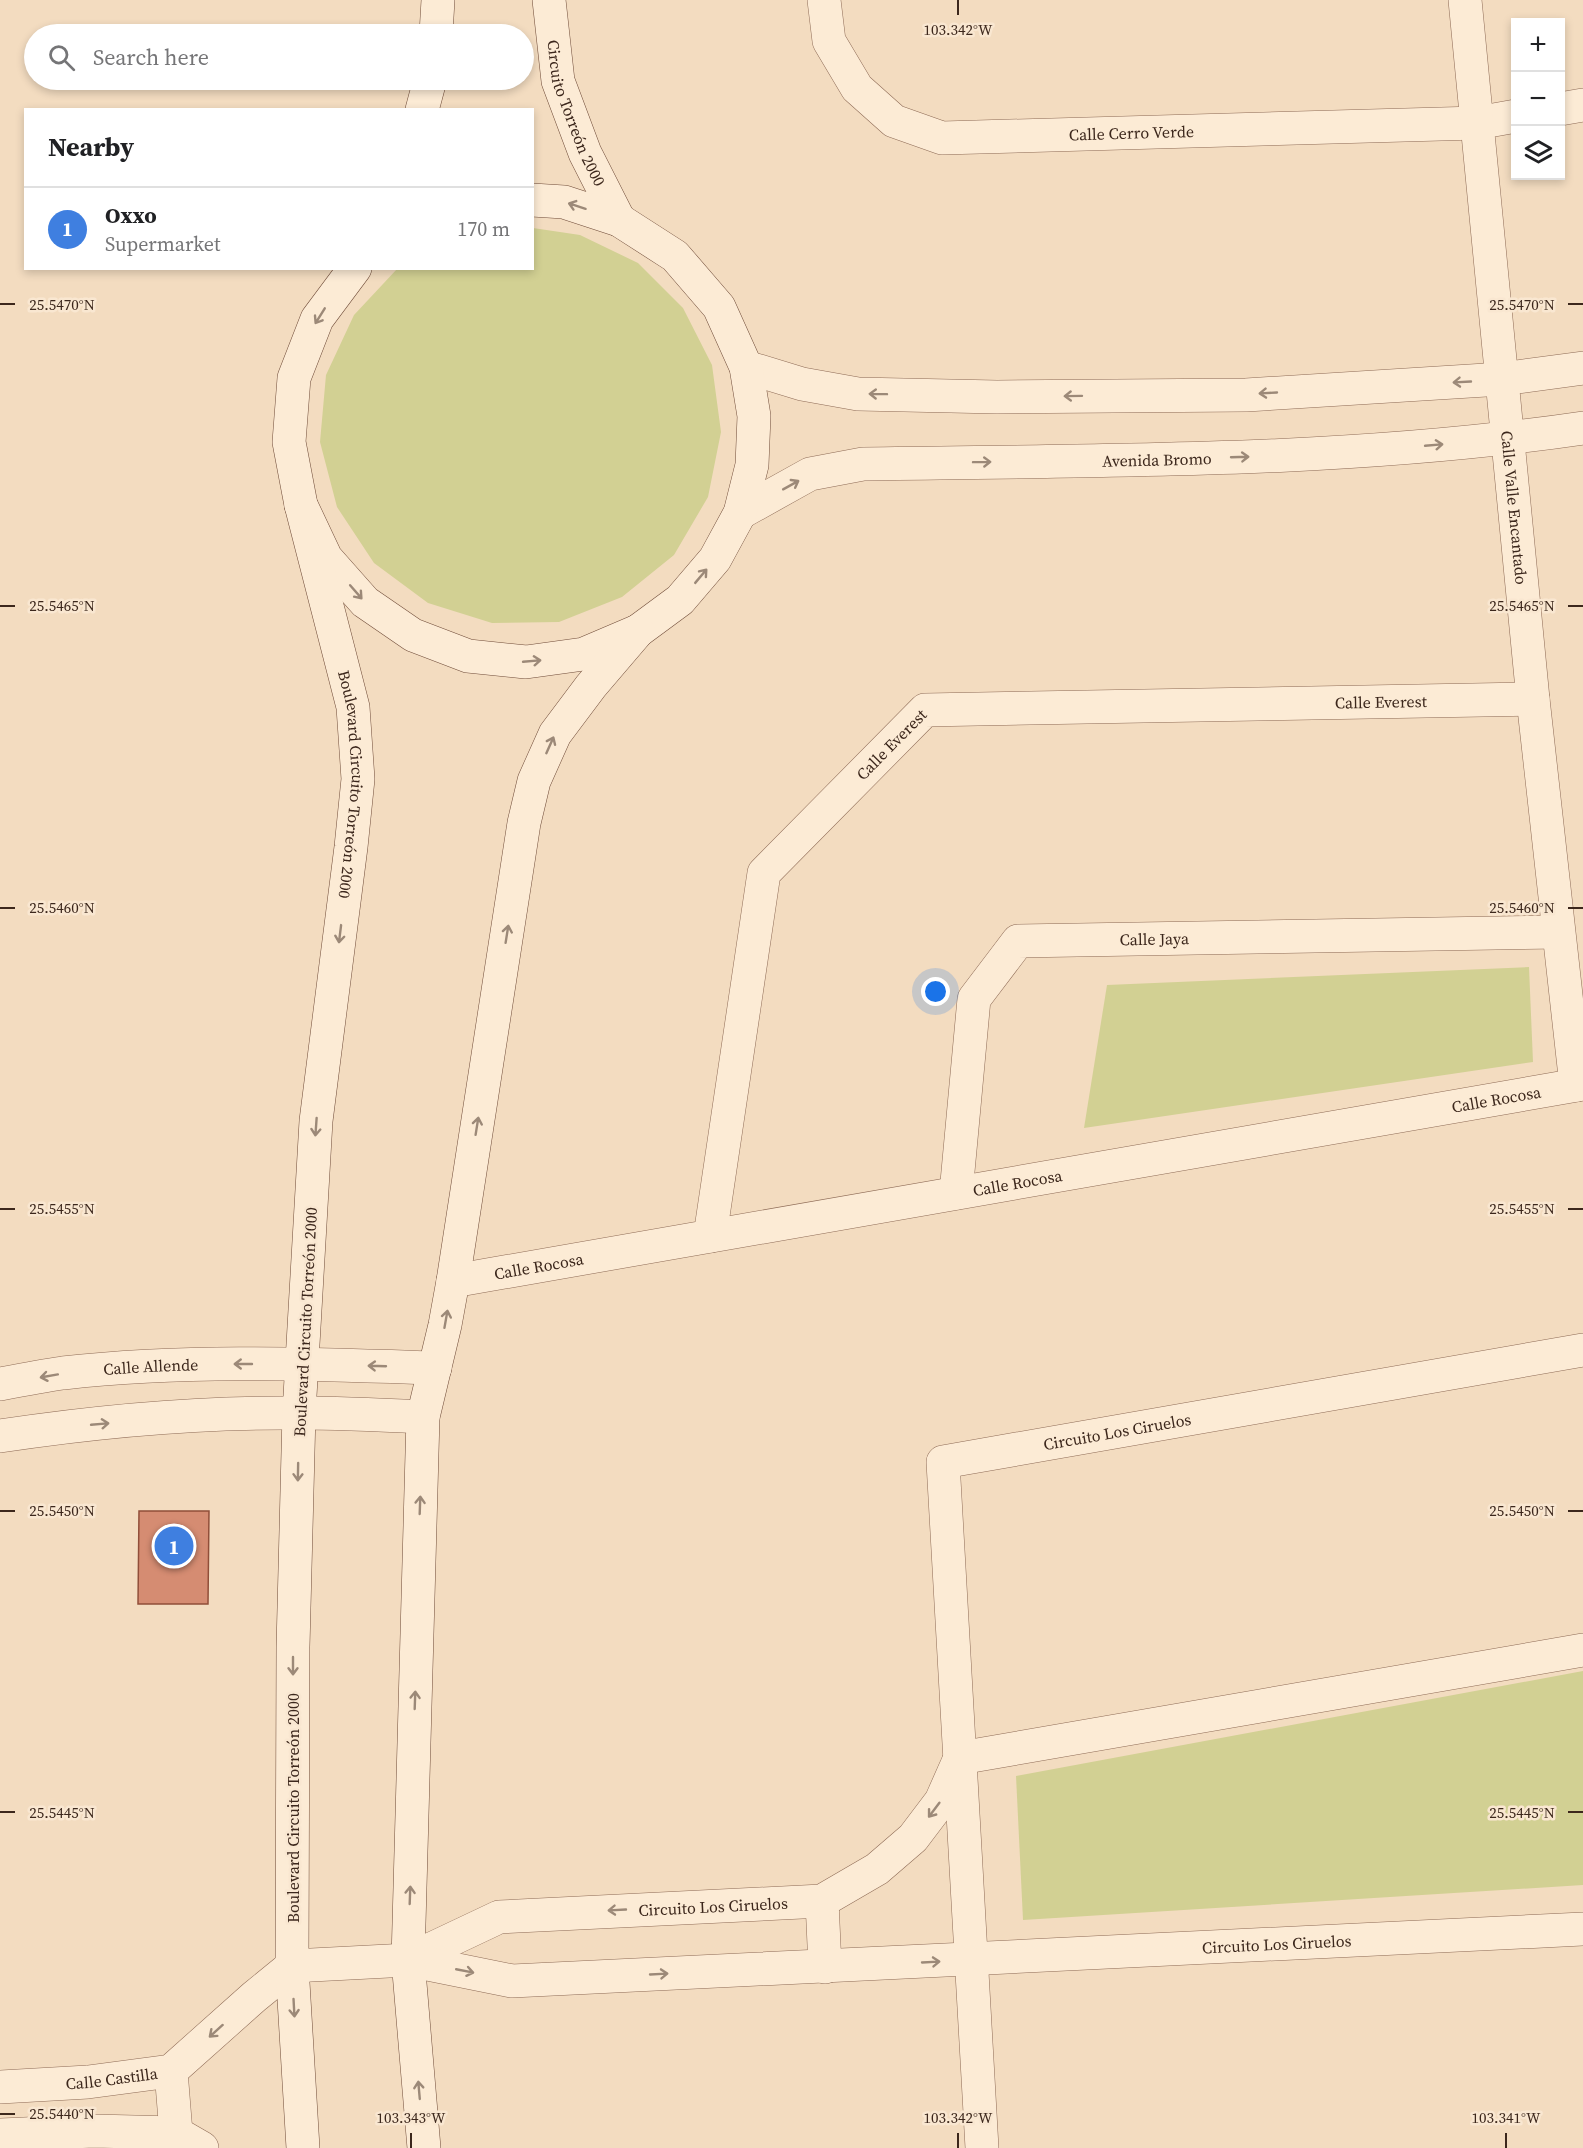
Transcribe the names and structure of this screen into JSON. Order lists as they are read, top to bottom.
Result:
{
  "streets": {
    "street": [
      "Circuito Torreón 2000",
      "Calle Cerro Verde",
      "Avenida Bromo",
      "Calle Valle Encantado",
      "Calle Everest",
      "Boulevard Circuito Torreón 2000",
      "Calle Jaya",
      "Calle Rocosa",
      "Calle Allende",
      "Circuito Los Ciruelos",
      "Calle Castilla"
    ]
  },
  "crossings": [
    ["Calle Cerro Verde", "Calle Valle Encantado"],
    ["Avenida Bromo", "Calle Valle Encantado"],
    ["Calle Valle Encantado", "Calle Everest"],
    ["Calle Valle Encantado", "Calle Jaya"],
    ["Calle Valle Encantado", "Calle Rocosa"],
    ["Calle Everest", "Calle Rocosa"],
    ["Boulevard Circuito Torreón 2000", "Calle Allende"],
    ["Boulevard Circuito Torreón 2000", "Circuito Los Ciruelos"],
    ["Boulevard Circuito Torreón 2000", "Calle Castilla"],
    ["Calle Jaya", "Calle Rocosa"],
    ["Circuito Los Ciruelos", "Calle Castilla"]
  ],
  "one_way": ["Calle Castilla"],
  "page": {
    "map_buttons": ["+", "−"],
    "search": "Search here",
    "heading": "Nearby",
    "list": [
      {
        "mark": "1",
        "name": "Oxxo",
        "note": "Supermarket",
        "value": "170 m"
      }
    ],
    "pins": "1"
  },
  "coordinates": [
    "103.342°W",
    "25.5470°N",
    "25.5465°N",
    "25.5460°N",
    "25.5455°N",
    "25.5450°N",
    "25.5445°N",
    "25.5440°N",
    "103.343°W",
    "103.341°W"
  ]
}
